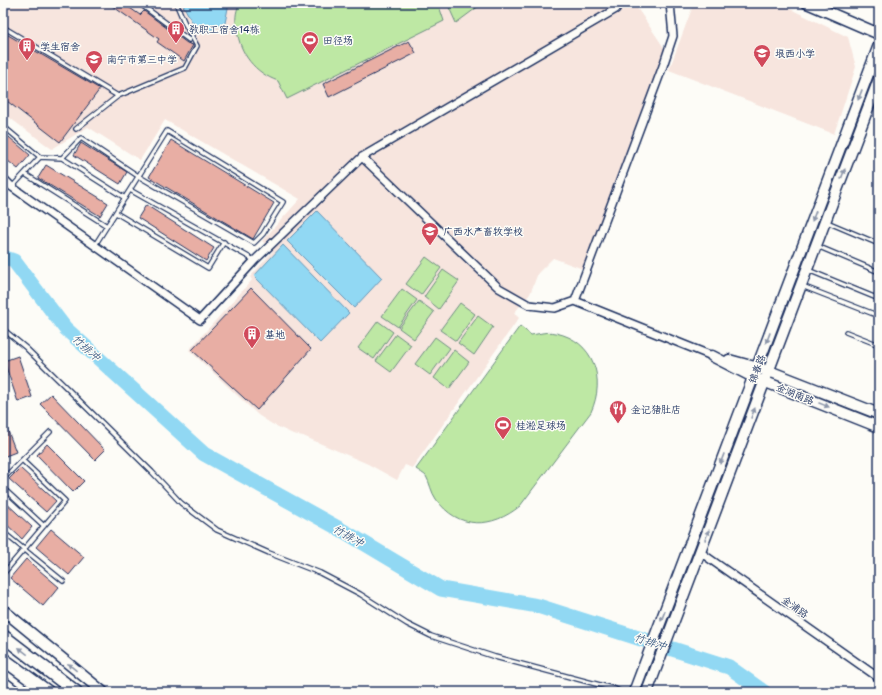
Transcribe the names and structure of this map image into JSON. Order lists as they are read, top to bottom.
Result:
{
  "streets": {
    "main road": ["锦春路", "金湖南路"],
    "street": ["金浦路"]
  },
  "crossings": [
    ["锦春路", "金湖南路"],
    ["锦春路", "金浦路"]
  ],
  "water": ["竹排冲"],
  "places": {
    "building": ["教职工宿舍14栋", "学生宿舍", "基地"],
    "sports": ["田径场", "桂淞足球场"],
    "school or university": ["埌西小学", "南宁市第三中学", "广西水产畜牧学校"],
    "restaurant": ["金记猪肚店"]
  }
}
